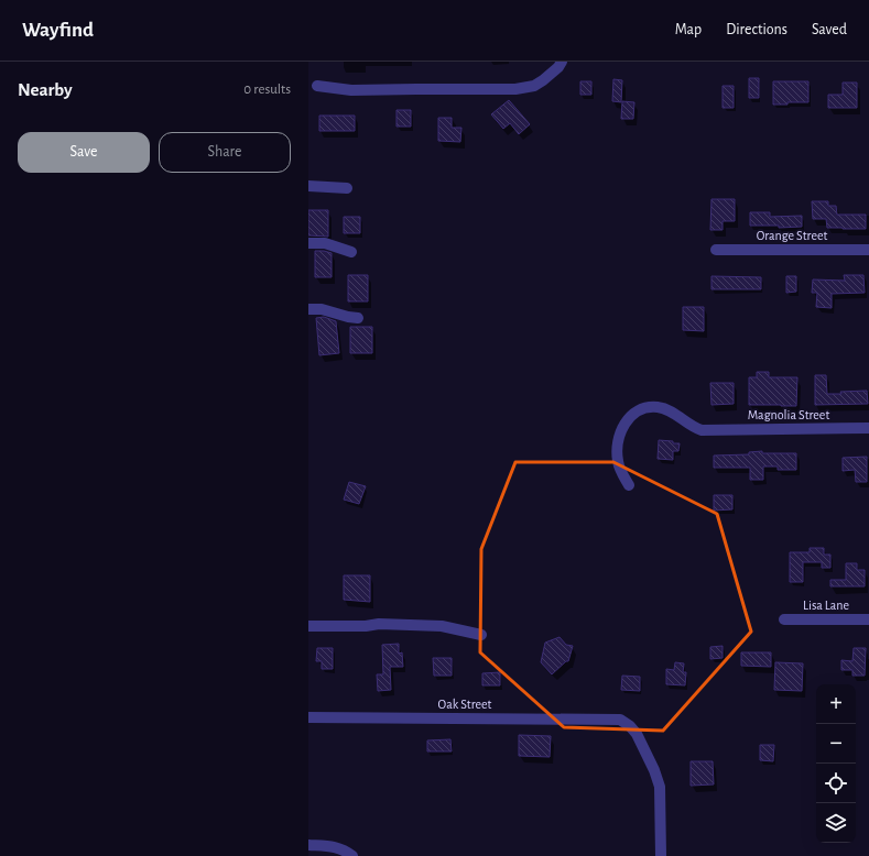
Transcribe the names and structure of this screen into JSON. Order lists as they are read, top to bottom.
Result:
{
  "streets": {
    "street": [
      "Orange Street",
      "Magnolia Street",
      "Lisa Lane",
      "Oak Street"
    ]
  },
  "page": {
    "header": "Wayfind",
    "nav": ["Map", "Directions", "Saved"],
    "heading": ["Nearby", "0 results"],
    "buttons": ["Save", "Share"],
    "map_buttons": ["+", "−"]
  }
}
